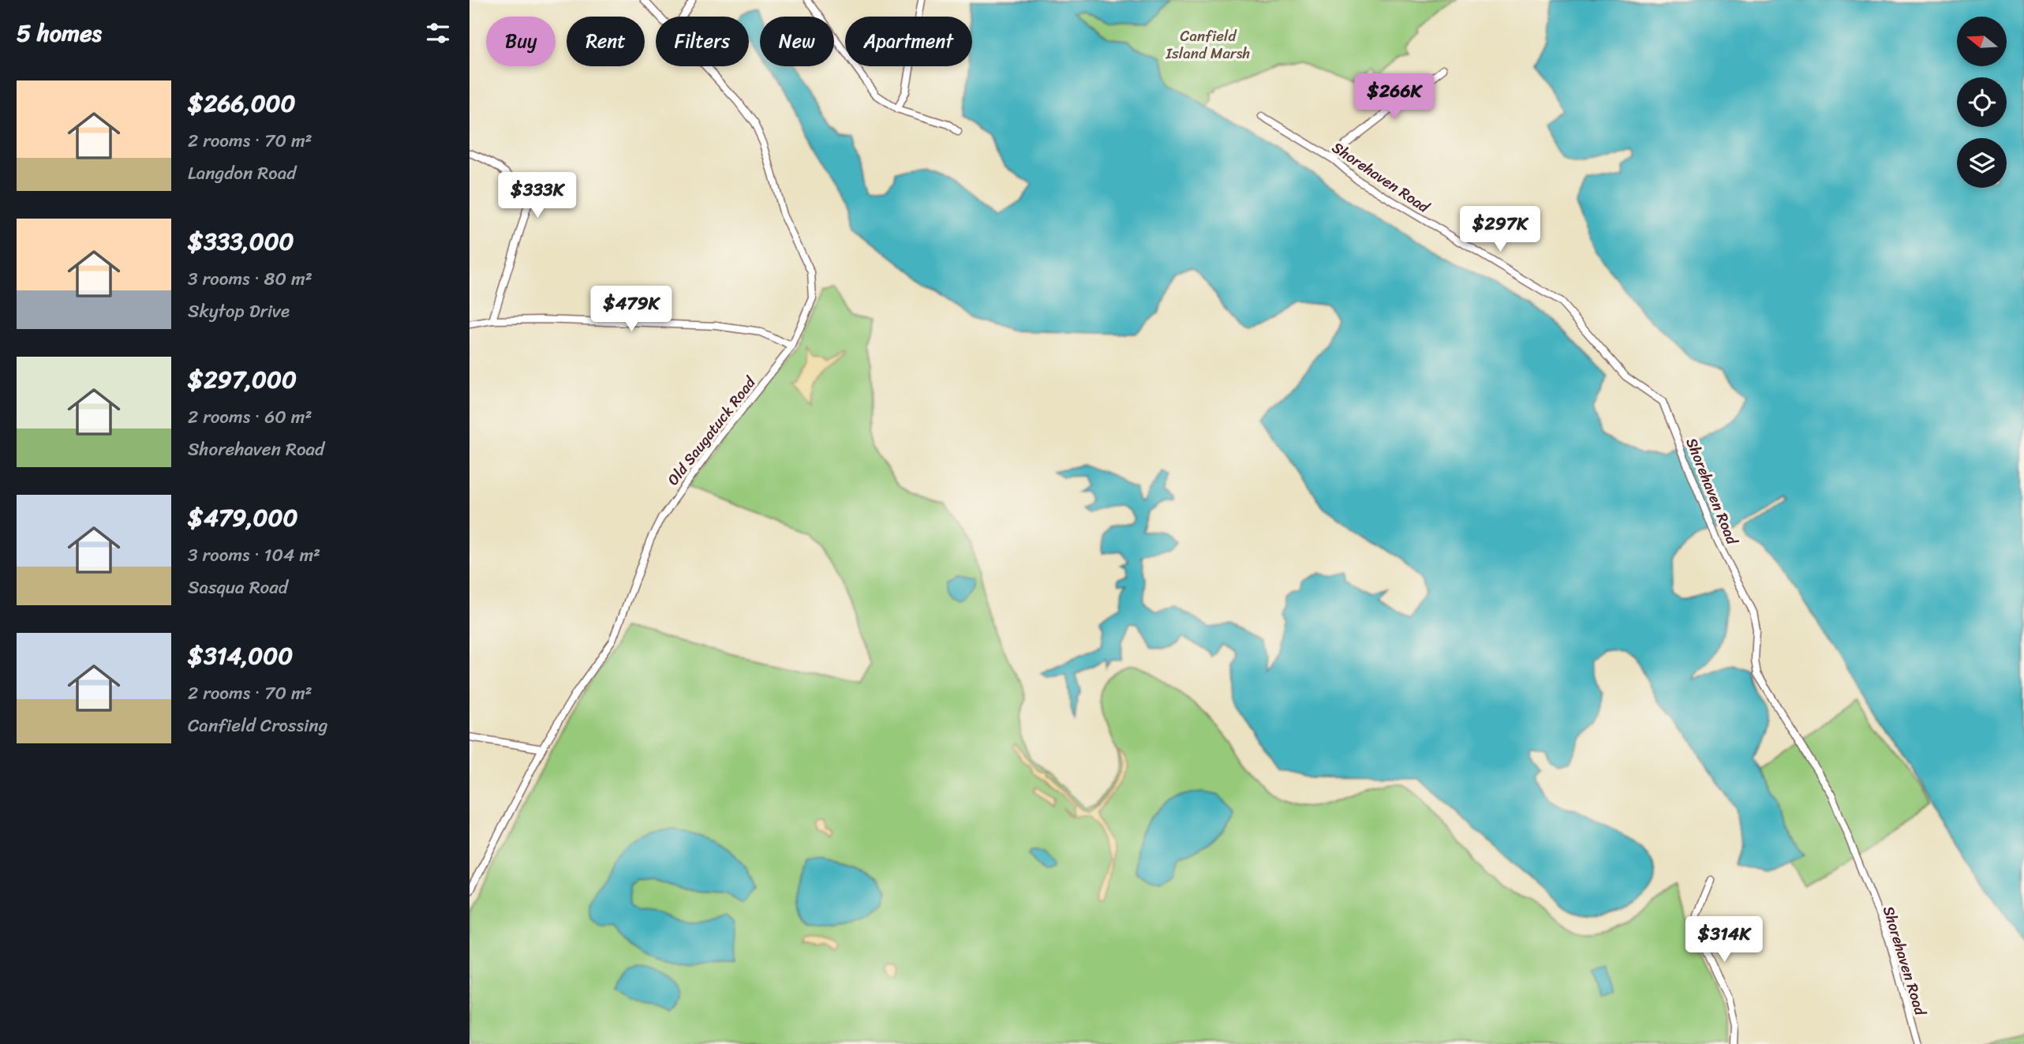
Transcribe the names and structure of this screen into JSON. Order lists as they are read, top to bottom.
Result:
{
  "streets": {
    "street": ["Shorehaven Road", "Old Saugatuck Road"]
  },
  "parks": ["Canfield Island Marsh"],
  "north": "left",
  "page": {
    "heading": "5 homes",
    "chip": [
      "Buy",
      "Rent",
      "Filters",
      "New",
      "Apartment"
    ],
    "list": [
      {
        "name": "$266,000",
        "note": "2 rooms · 70 m² · Langdon Road"
      },
      {
        "name": "$333,000",
        "note": "3 rooms · 80 m² · Skytop Drive"
      },
      {
        "name": "$297,000",
        "note": "2 rooms · 60 m² · Shorehaven Road"
      },
      {
        "name": "$479,000",
        "note": "3 rooms · 104 m² · Sasqua Road"
      },
      {
        "name": "$314,000",
        "note": "2 rooms · 70 m² · Canfield Crossing"
      }
    ],
    "price": [
      "$266K",
      "$333K",
      "$297K",
      "$479K",
      "$314K"
    ]
  }
}
